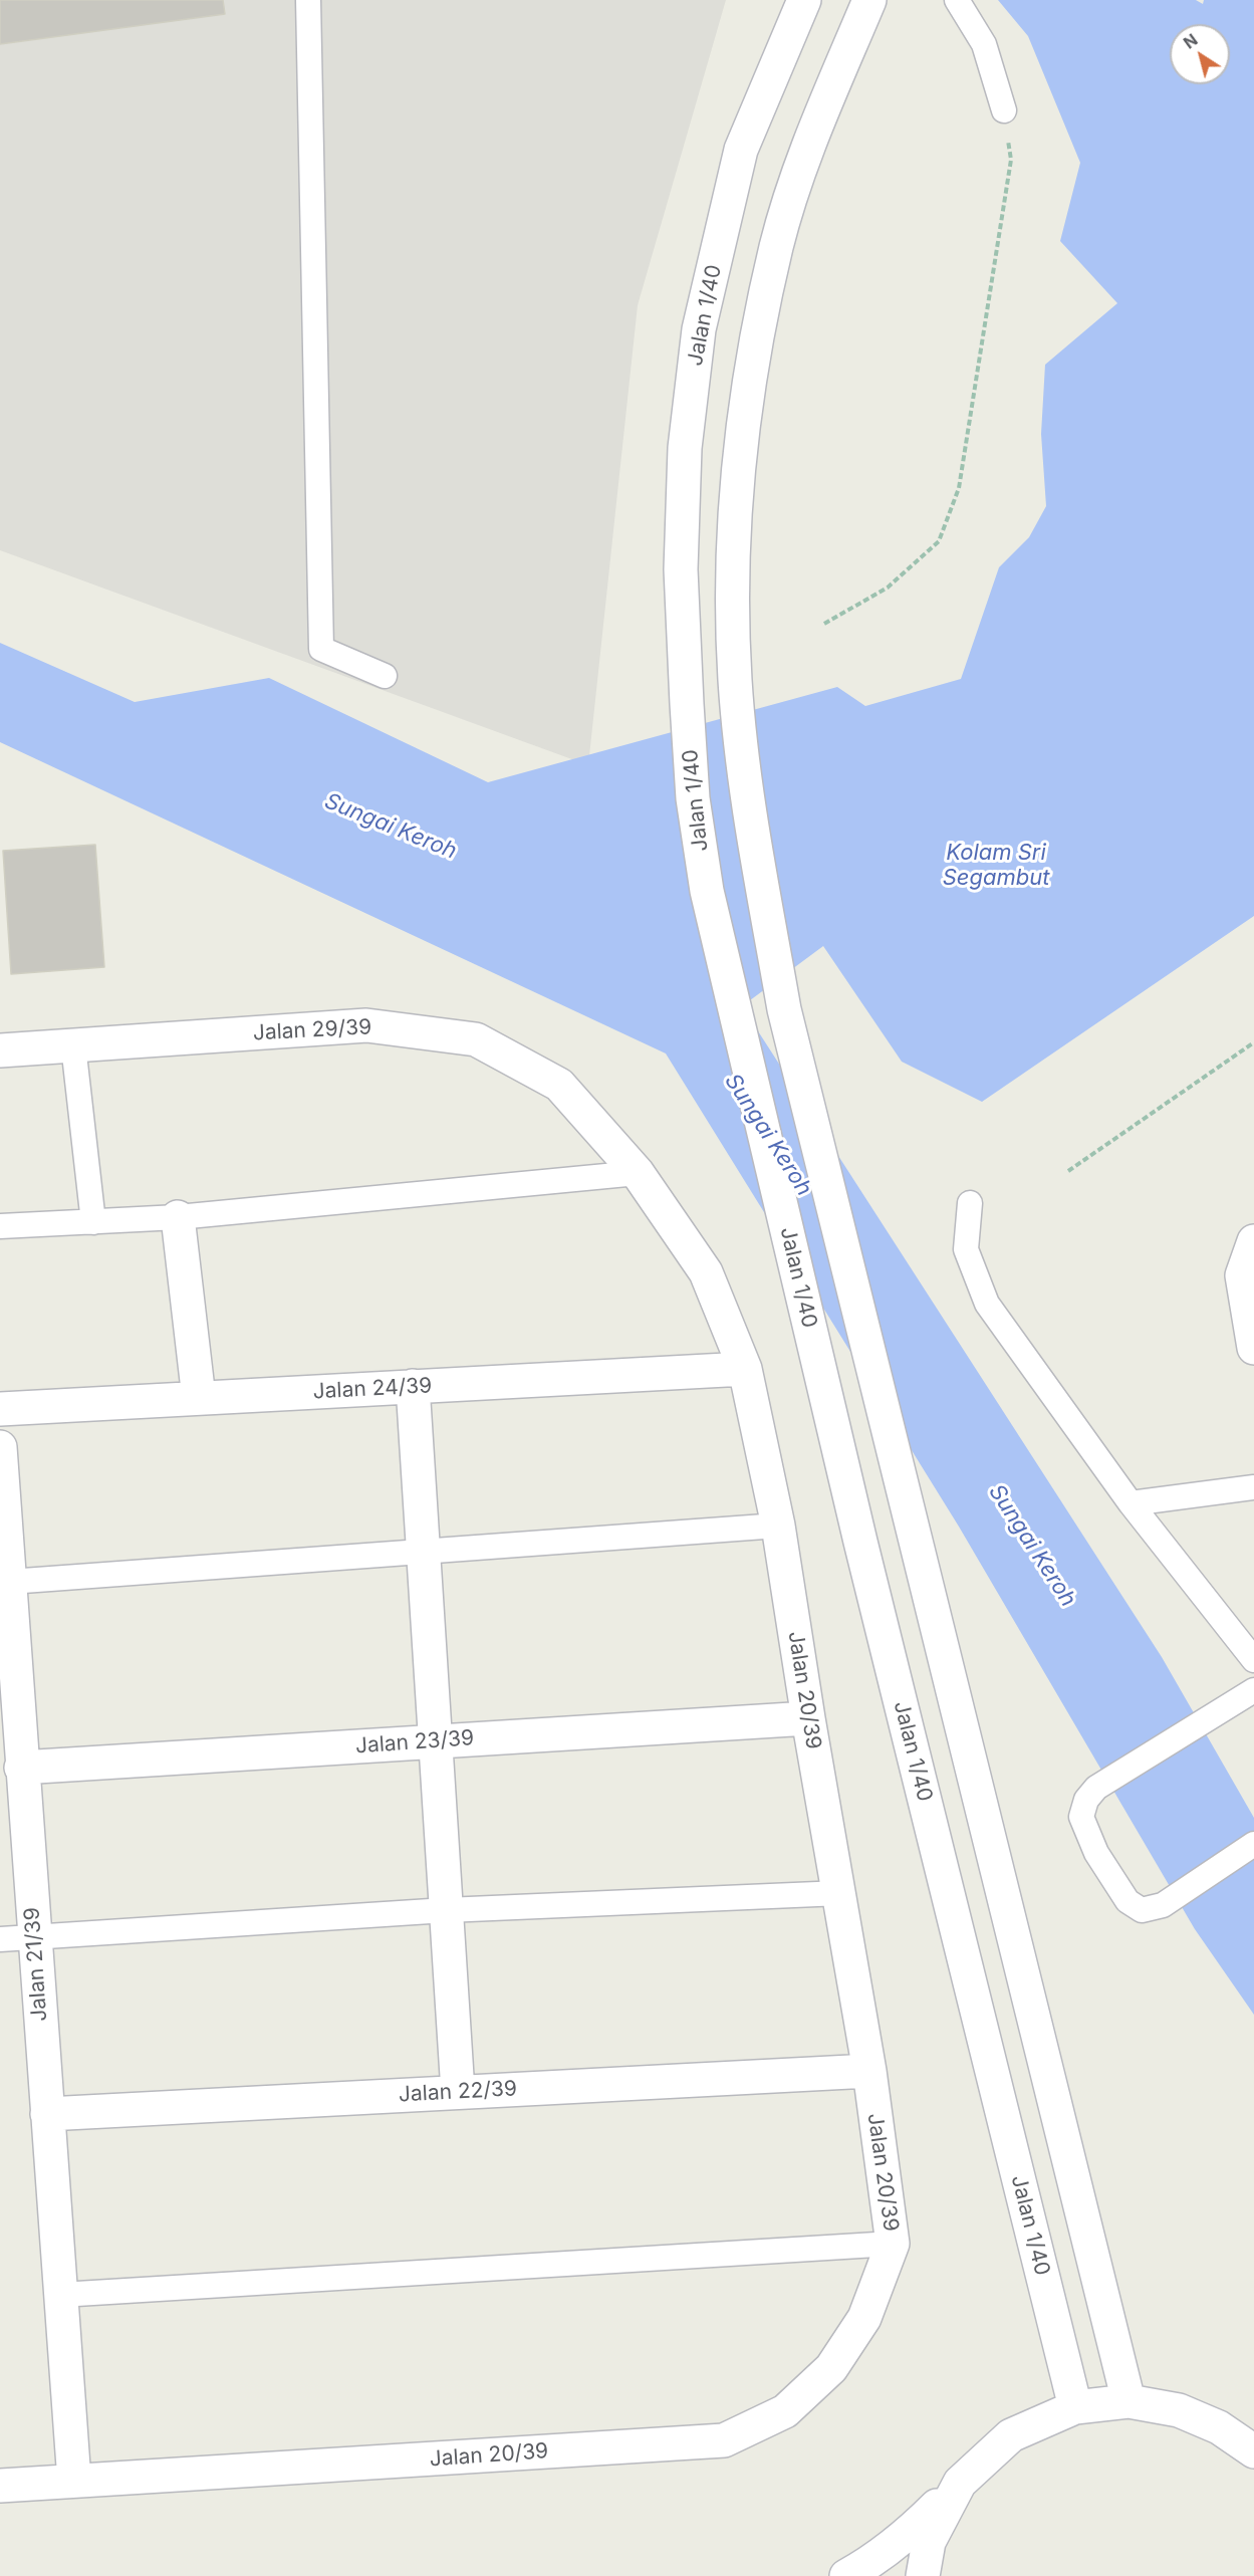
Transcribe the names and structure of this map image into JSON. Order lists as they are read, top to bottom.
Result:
{
  "streets": {
    "street": [
      "Jalan 1/40",
      "Jalan 29/39",
      "Jalan 24/39",
      "Jalan 20/39",
      "Jalan 23/39",
      "Jalan 21/39",
      "Jalan 22/39"
    ]
  },
  "crossings": [
    ["Jalan 29/39", "Jalan 24/39"],
    ["Jalan 29/39", "Jalan 20/39"],
    ["Jalan 24/39", "Jalan 20/39"],
    ["Jalan 20/39", "Jalan 23/39"],
    ["Jalan 20/39", "Jalan 21/39"],
    ["Jalan 20/39", "Jalan 22/39"],
    ["Jalan 23/39", "Jalan 21/39"],
    ["Jalan 21/39", "Jalan 22/39"]
  ],
  "water": ["Sungai Keroh", "Kolam Sri Segambut"],
  "north": "top left"
}
